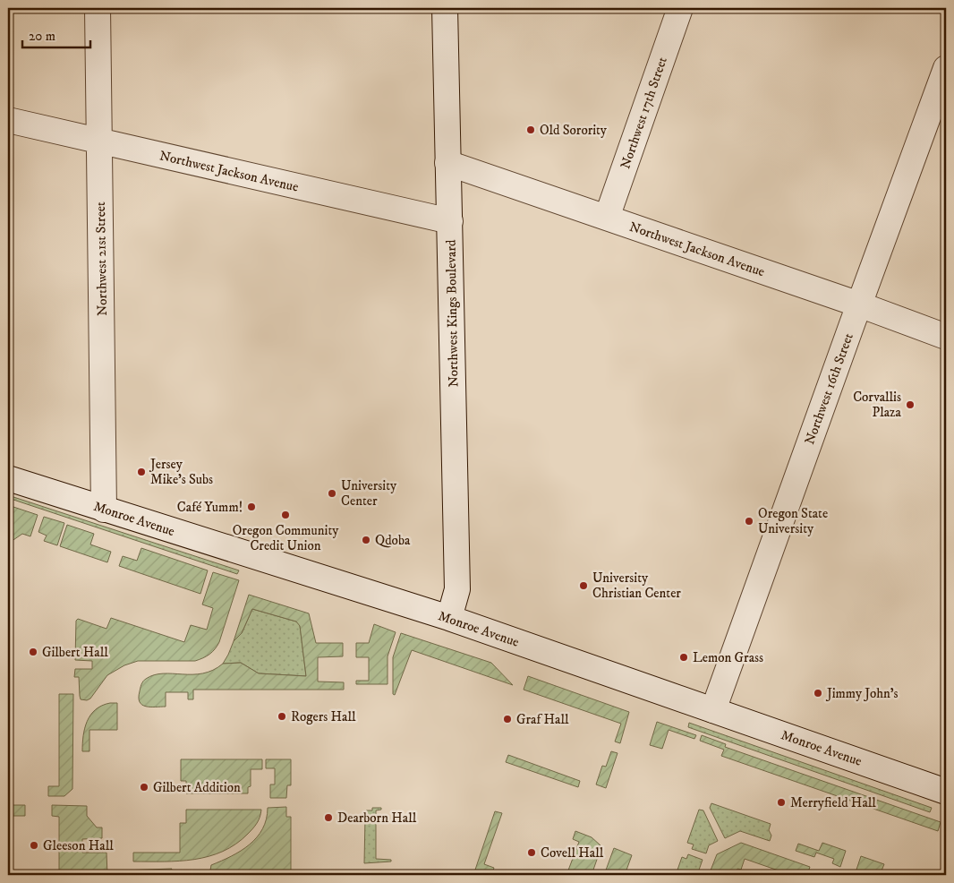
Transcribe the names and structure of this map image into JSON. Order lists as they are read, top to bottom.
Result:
{
  "streets": {
    "street": [
      "Northwest 17th Street",
      "Northwest Jackson Avenue",
      "Northwest 21st Street",
      "Northwest Kings Boulevard",
      "Northwest 16th Street",
      "Monroe Avenue"
    ]
  },
  "crossings": [
    ["Northwest 17th Street", "Northwest Jackson Avenue"],
    ["Northwest Jackson Avenue", "Northwest 21st Street"],
    ["Northwest Jackson Avenue", "Northwest Kings Boulevard"],
    ["Northwest Jackson Avenue", "Northwest 16th Street"],
    ["Northwest 21st Street", "Monroe Avenue"],
    ["Northwest Kings Boulevard", "Monroe Avenue"],
    ["Northwest 16th Street", "Monroe Avenue"]
  ],
  "places": [
    "Old Sorority",
    "Corvallis Plaza",
    "Jersey Mike's Subs",
    "University Center",
    "Café Yumm!",
    "Oregon Community Credit Union",
    "Oregon State University",
    "Qdoba",
    "University Christian Center",
    "Gilbert Hall",
    "Lemon Grass",
    "Jimmy John's",
    "Rogers Hall",
    "Graf Hall",
    "Gilbert Addition",
    "Merryfield Hall",
    "Dearborn Hall",
    "Gleeson Hall",
    "Covell Hall"
  ],
  "scale_bar": "20 m"
}
